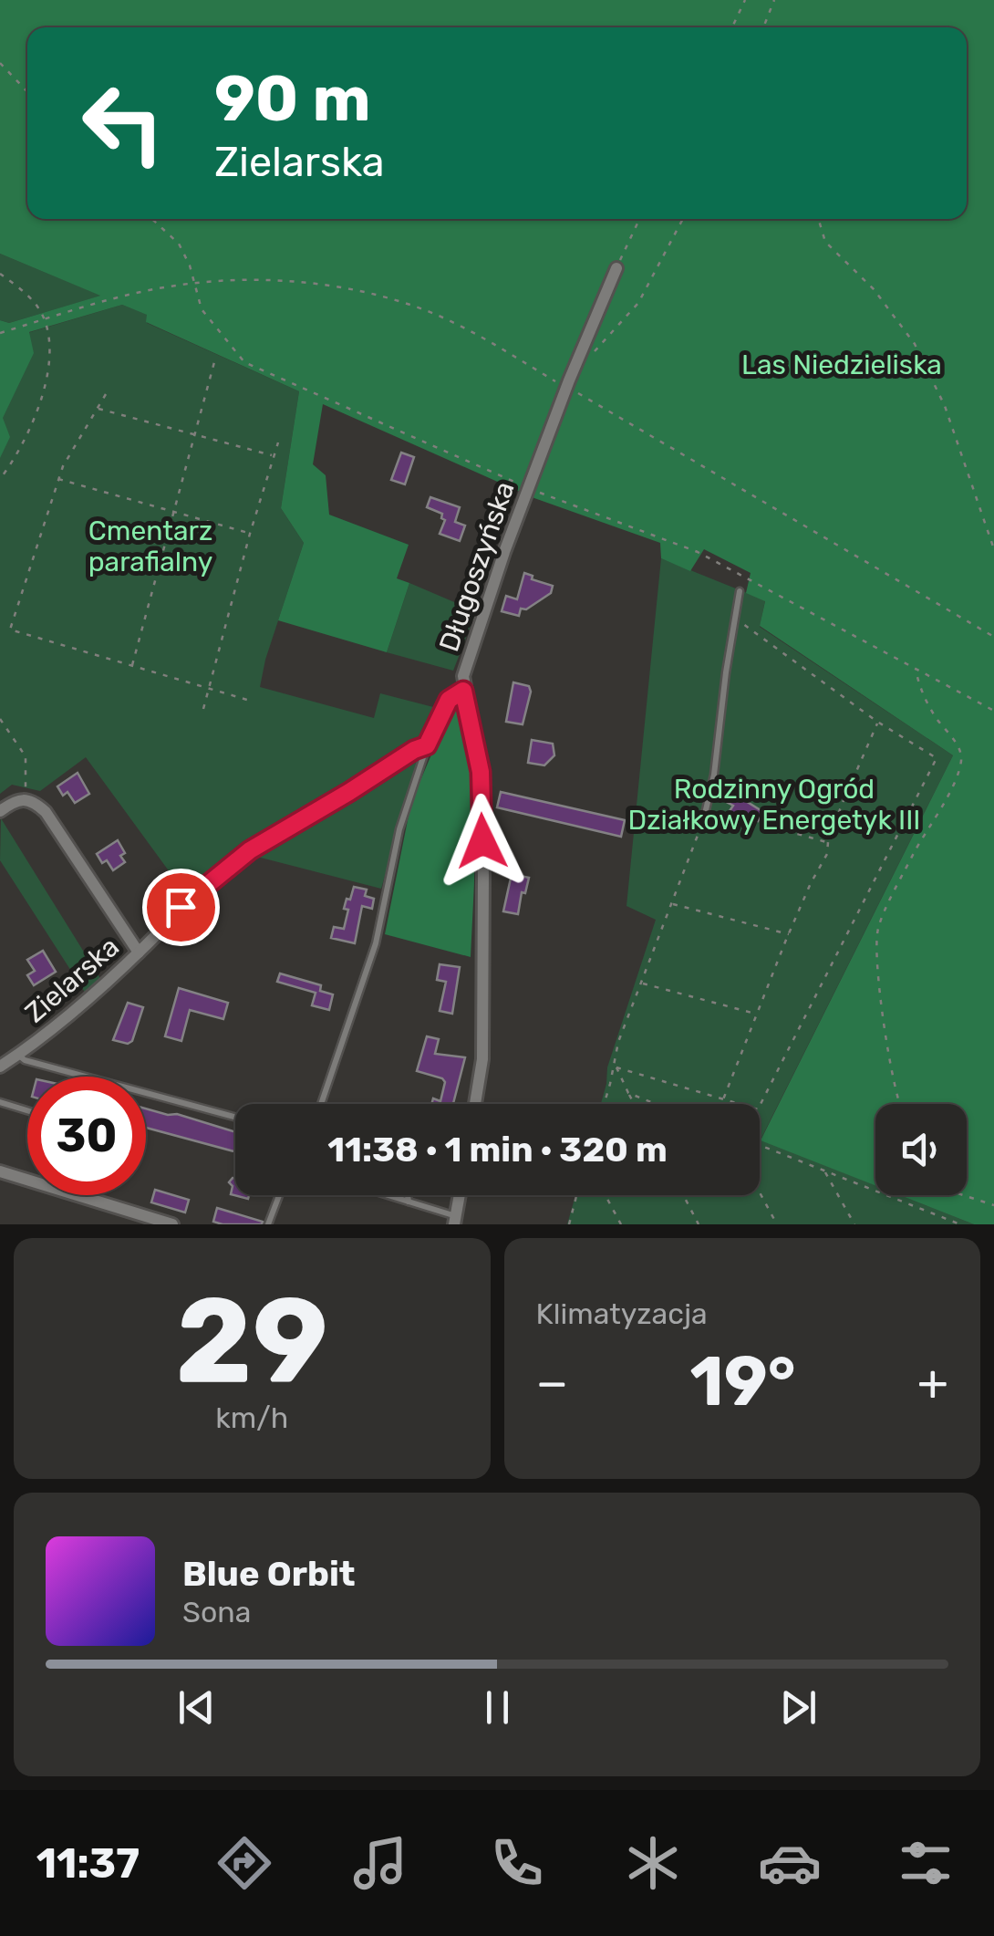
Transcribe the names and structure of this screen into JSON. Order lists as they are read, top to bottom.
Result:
{
  "streets": {
    "street": ["Długoszyńska", "Zielarska"]
  },
  "parks": ["Las Niedzieliska", "Cmentarz parafialny", "Rodzinny Ogród Działkowy Energetyk III"],
  "page": {
    "turn": ["90 m", "Zielarska"],
    "limit": "30",
    "trip": "11:38 · 1 min · 320 m",
    "tile": [
      ["29", "km/h"],
      "Klimatyzacja"
    ],
    "heat": ["−", "19°", "+"],
    "song": ["Blue Orbit", "Sona"],
    "tabs": "11:37"
  }
}
